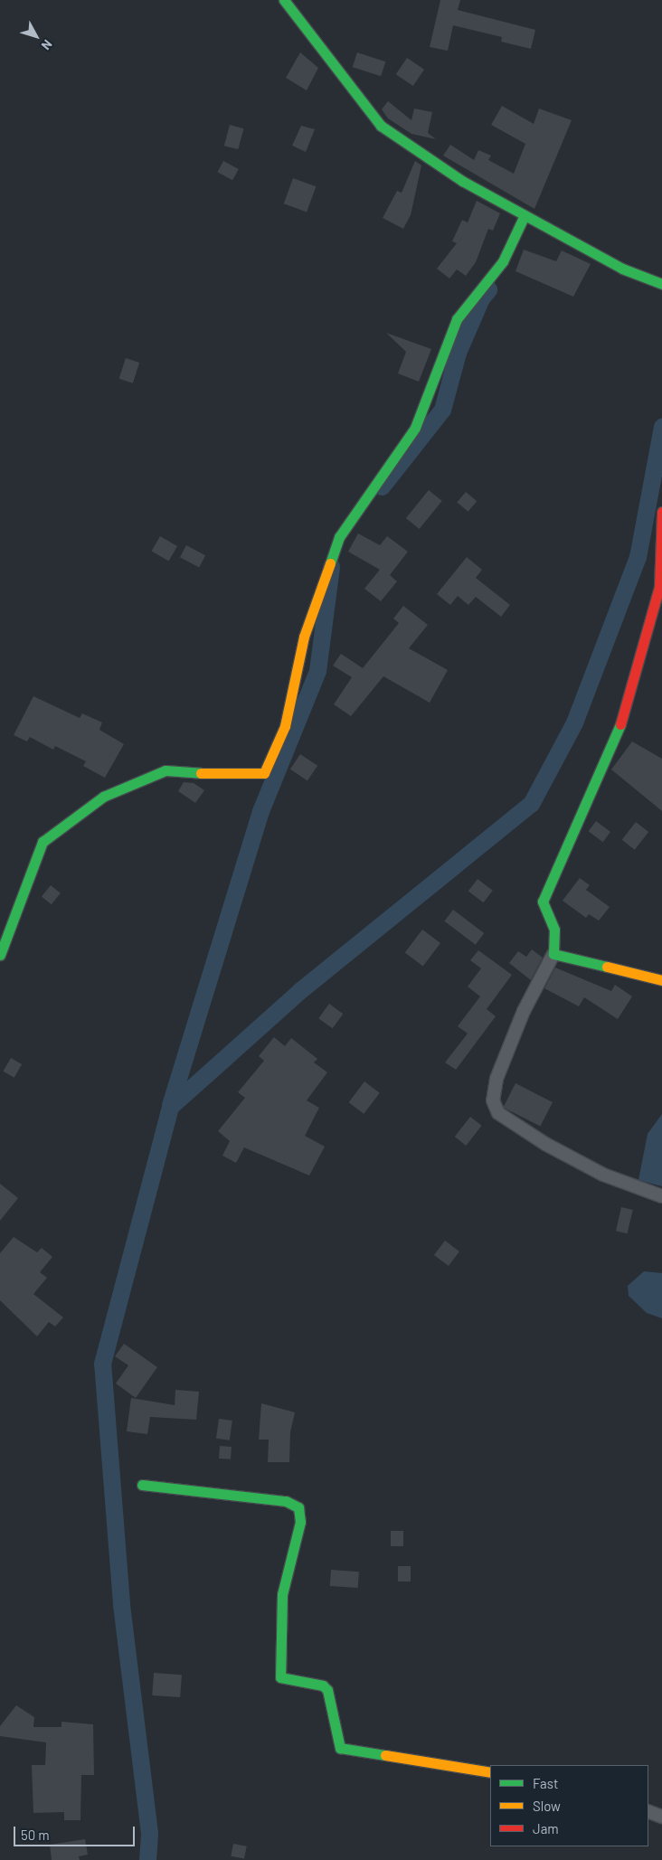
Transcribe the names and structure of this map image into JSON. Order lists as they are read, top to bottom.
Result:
{
  "legend": ["Fast", "Slow", "Jam"],
  "scale_bar": "50 m",
  "north": "bottom right"
}
